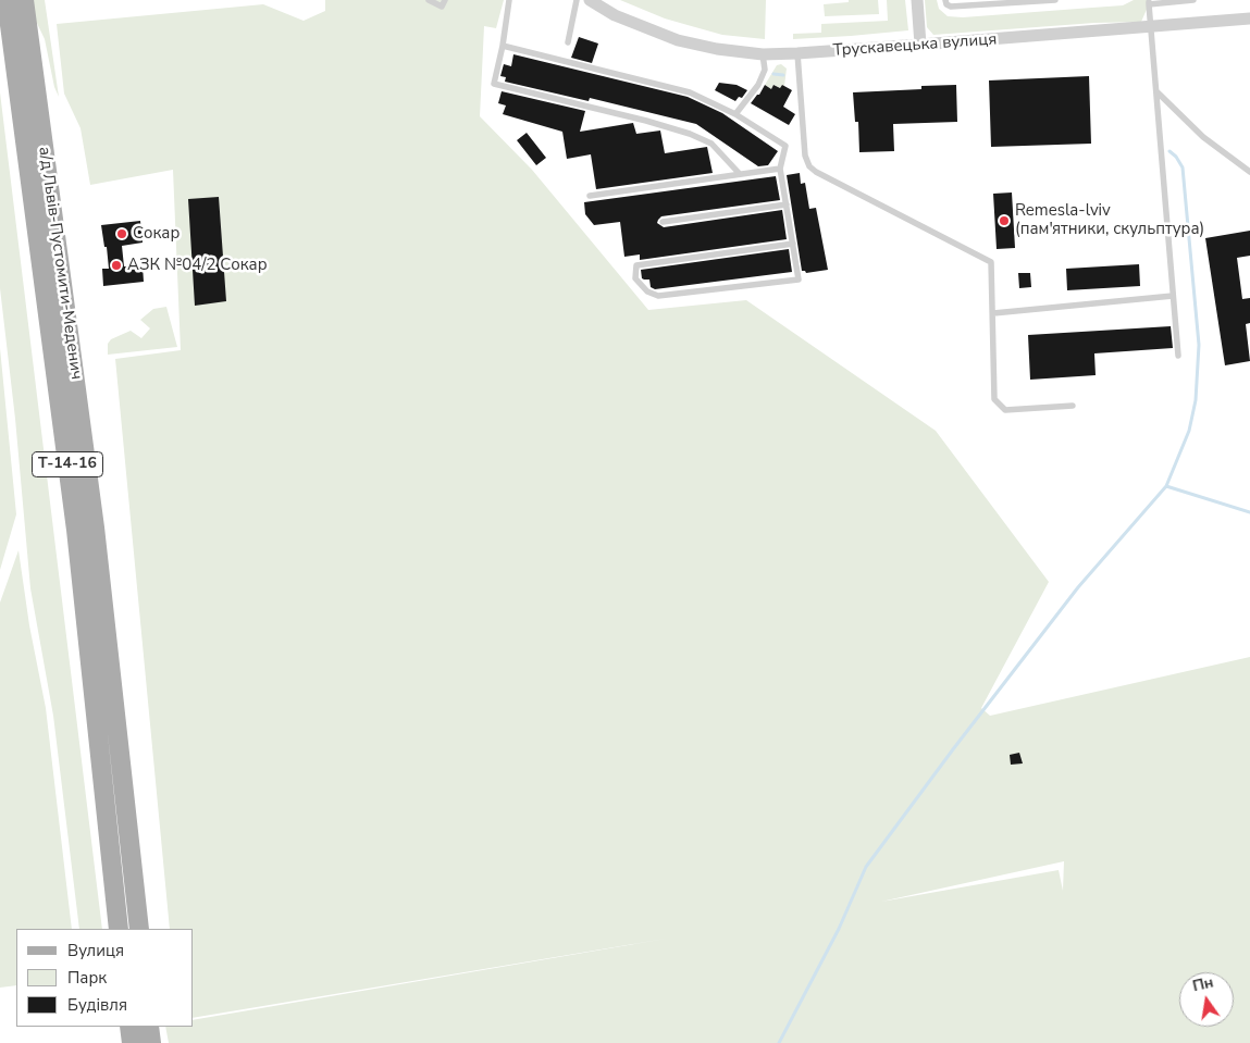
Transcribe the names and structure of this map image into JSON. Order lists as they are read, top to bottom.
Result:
{
  "streets": {
    "main road": ["а/д Львів-Пустомити-Меденич", "Т-14-16"],
    "street": ["Трускавецька вулиця"]
  },
  "places": ["Remesla-lviv (пам'ятники, скульптура)", "Сокар", "АЗК №04/2 Сокар"],
  "legend": ["Вулиця", "Парк", "Будівля"],
  "north": "top"
}
